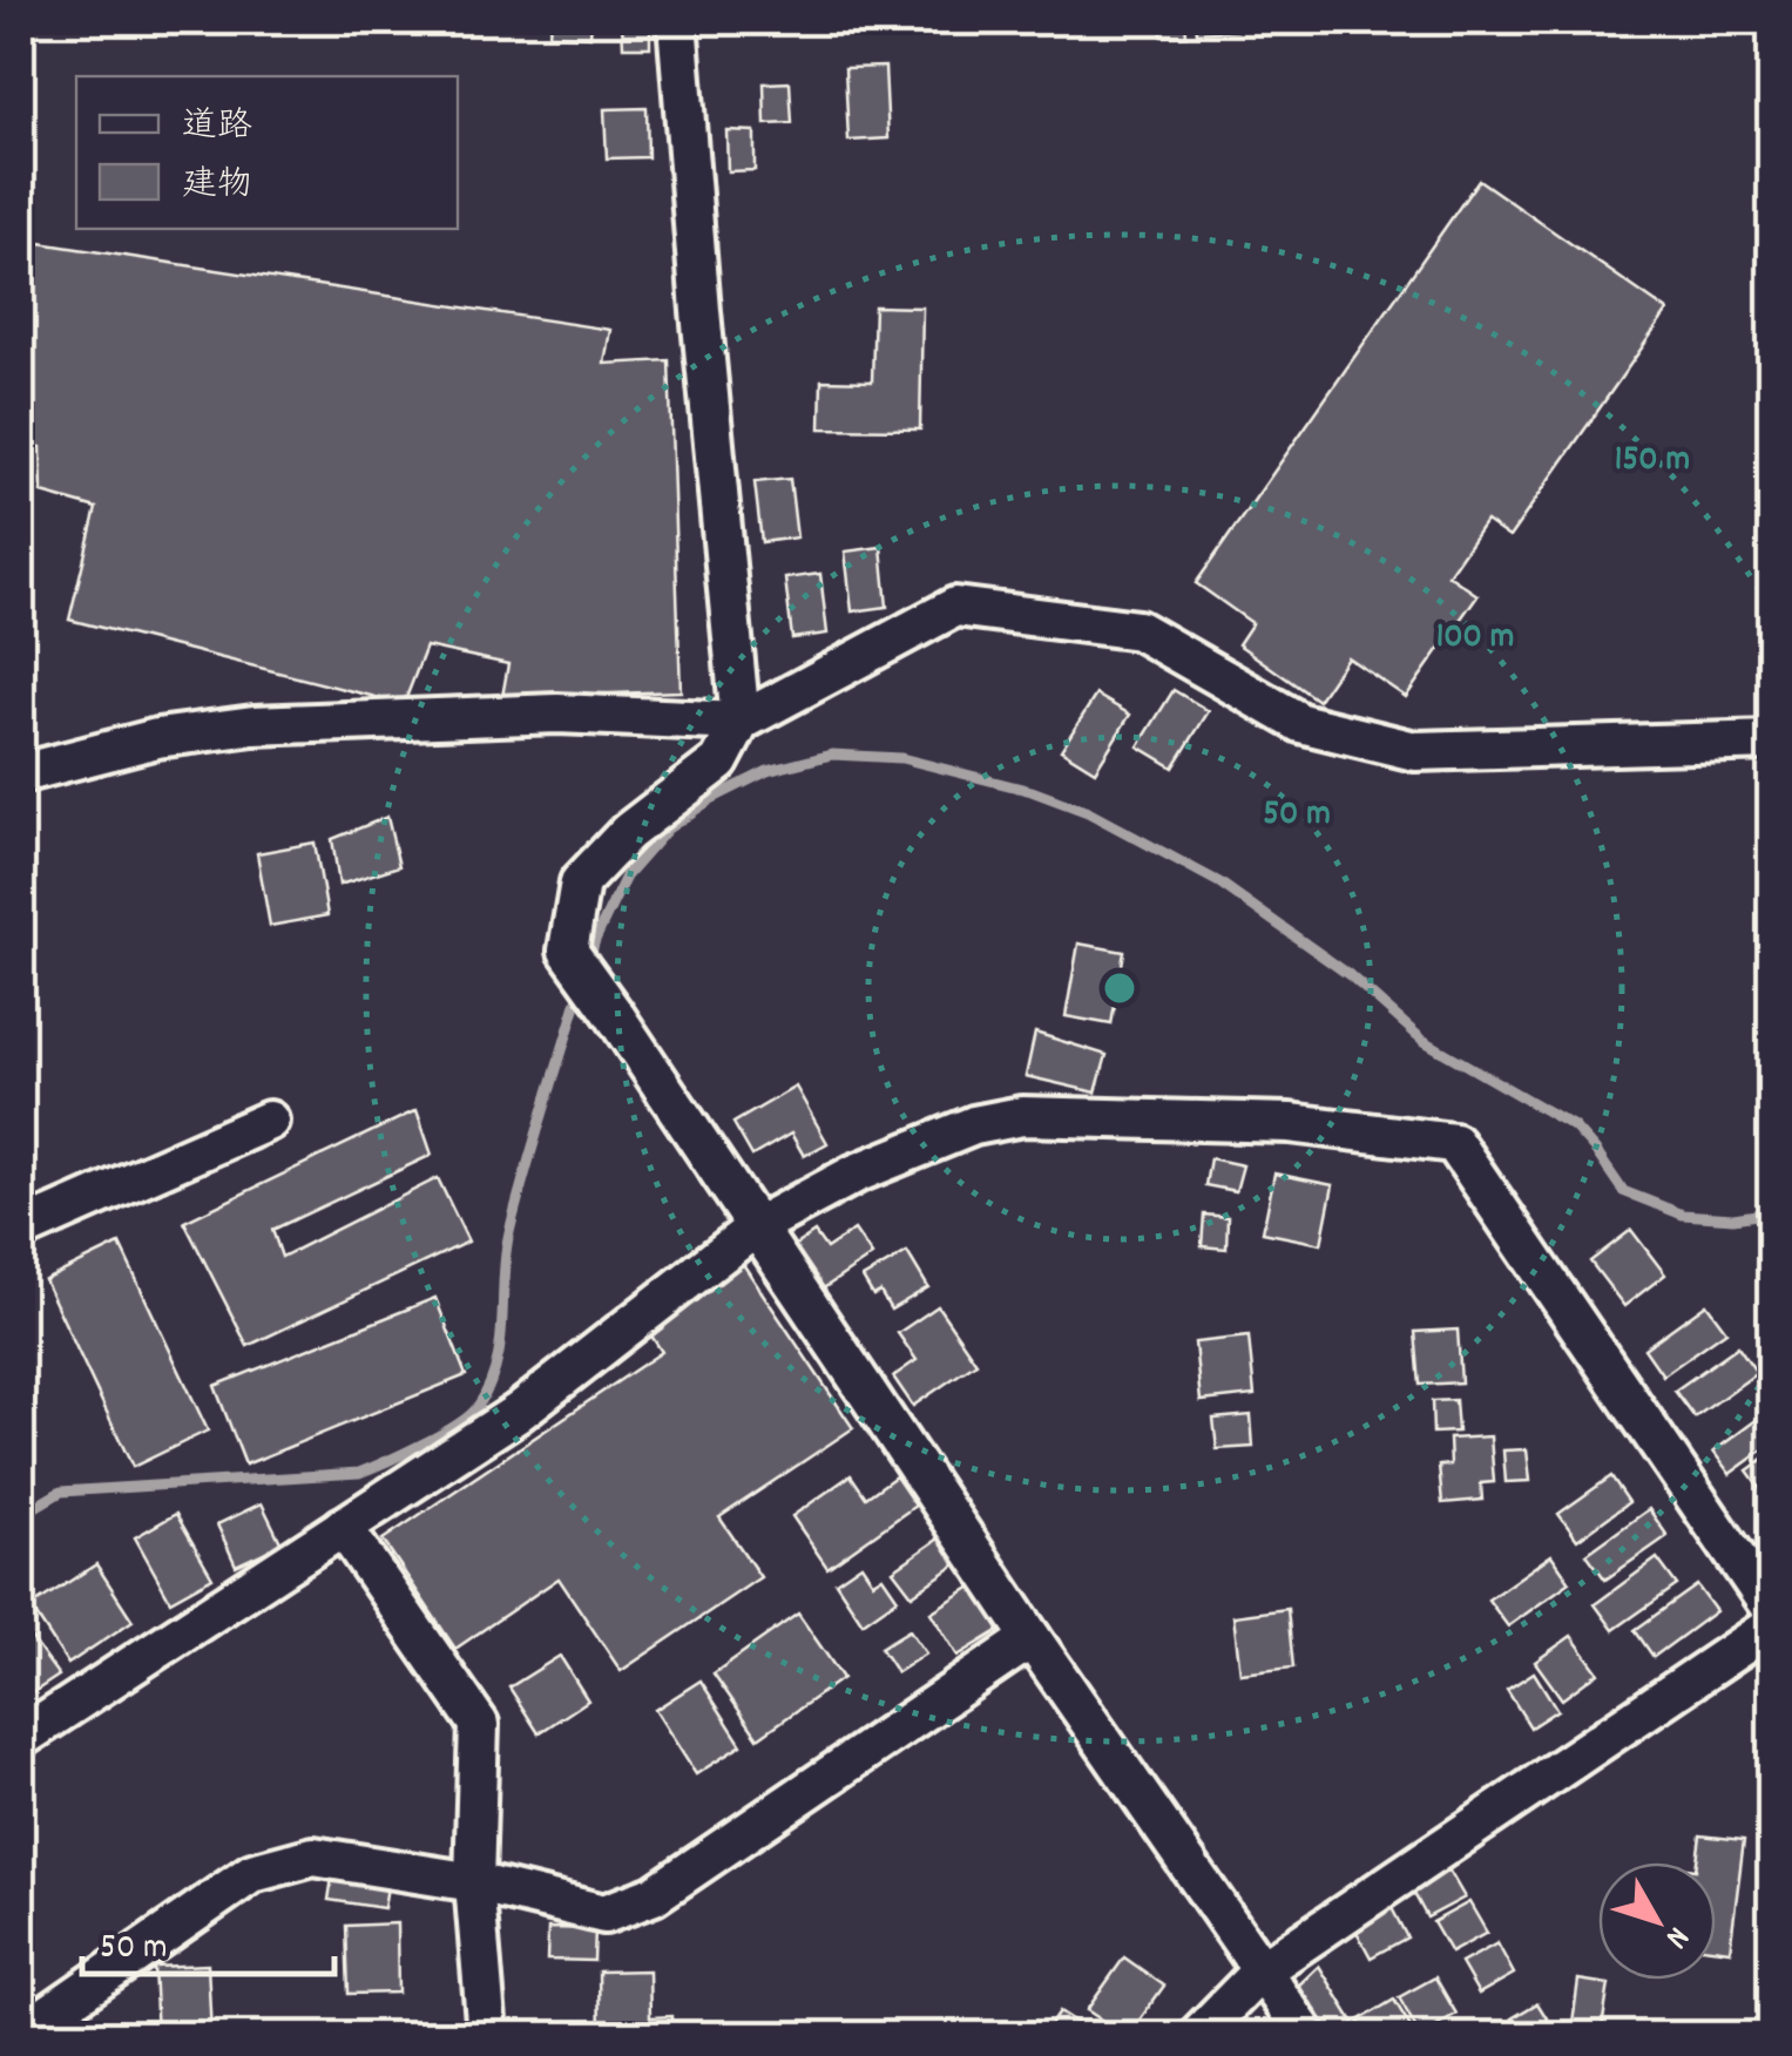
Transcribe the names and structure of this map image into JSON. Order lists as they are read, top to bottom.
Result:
{
  "legend": ["道路", "建物"],
  "scale_bar": "50 m",
  "north": "bottom right",
  "rings": ["150 m", "100 m", "50 m"]
}
